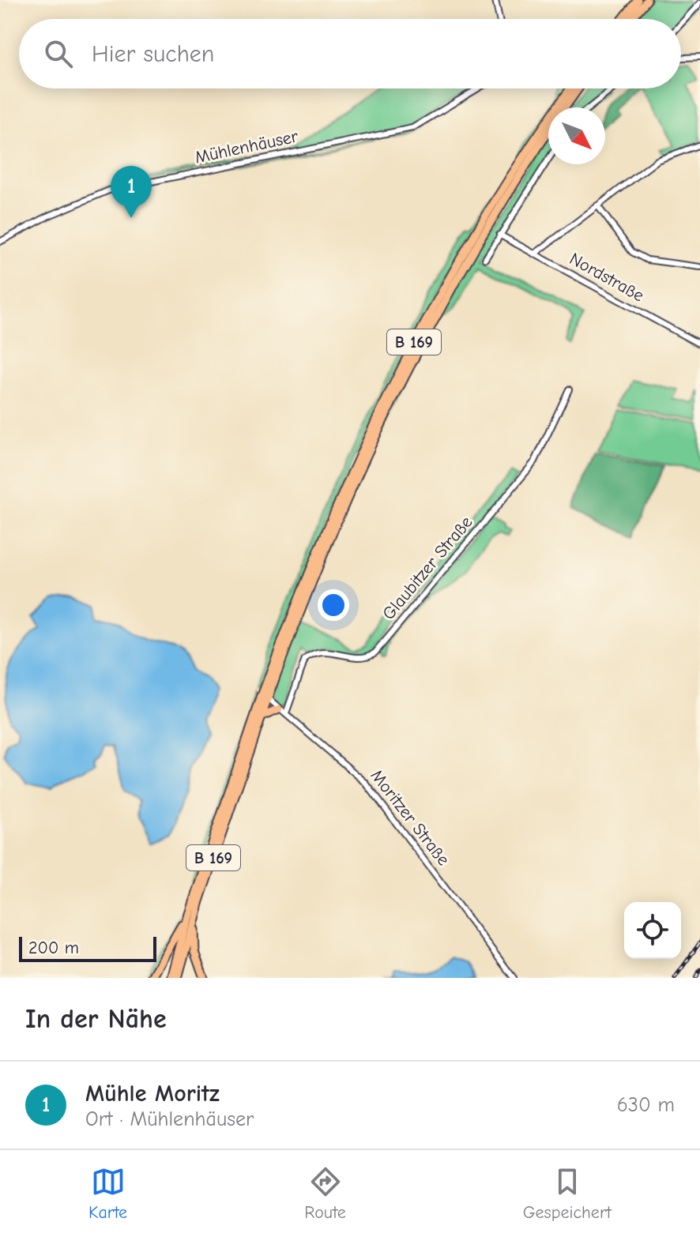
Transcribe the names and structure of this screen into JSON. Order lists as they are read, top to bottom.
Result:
{
  "streets": {
    "main road": ["B 169"],
    "street": [
      "Mühlenhäuser",
      "Nordstraße",
      "Glaubitzer Straße",
      "Moritzer Straße"
    ]
  },
  "crossings": [
    ["B 169", "Moritzer Straße"],
    ["Glaubitzer Straße", "Moritzer Straße"]
  ],
  "scale_bar": "200 m",
  "north": "bottom right",
  "page": {
    "search": "Hier suchen",
    "pins": "1",
    "scale": "200 m",
    "heading": "In der Nähe",
    "list": [
      {
        "mark": "1",
        "name": "Mühle Moritz",
        "note": "Ort · Mühlenhäuser",
        "value": "630 m"
      }
    ],
    "nav": ["Karte", "Route", "Gespeichert"]
  }
}
